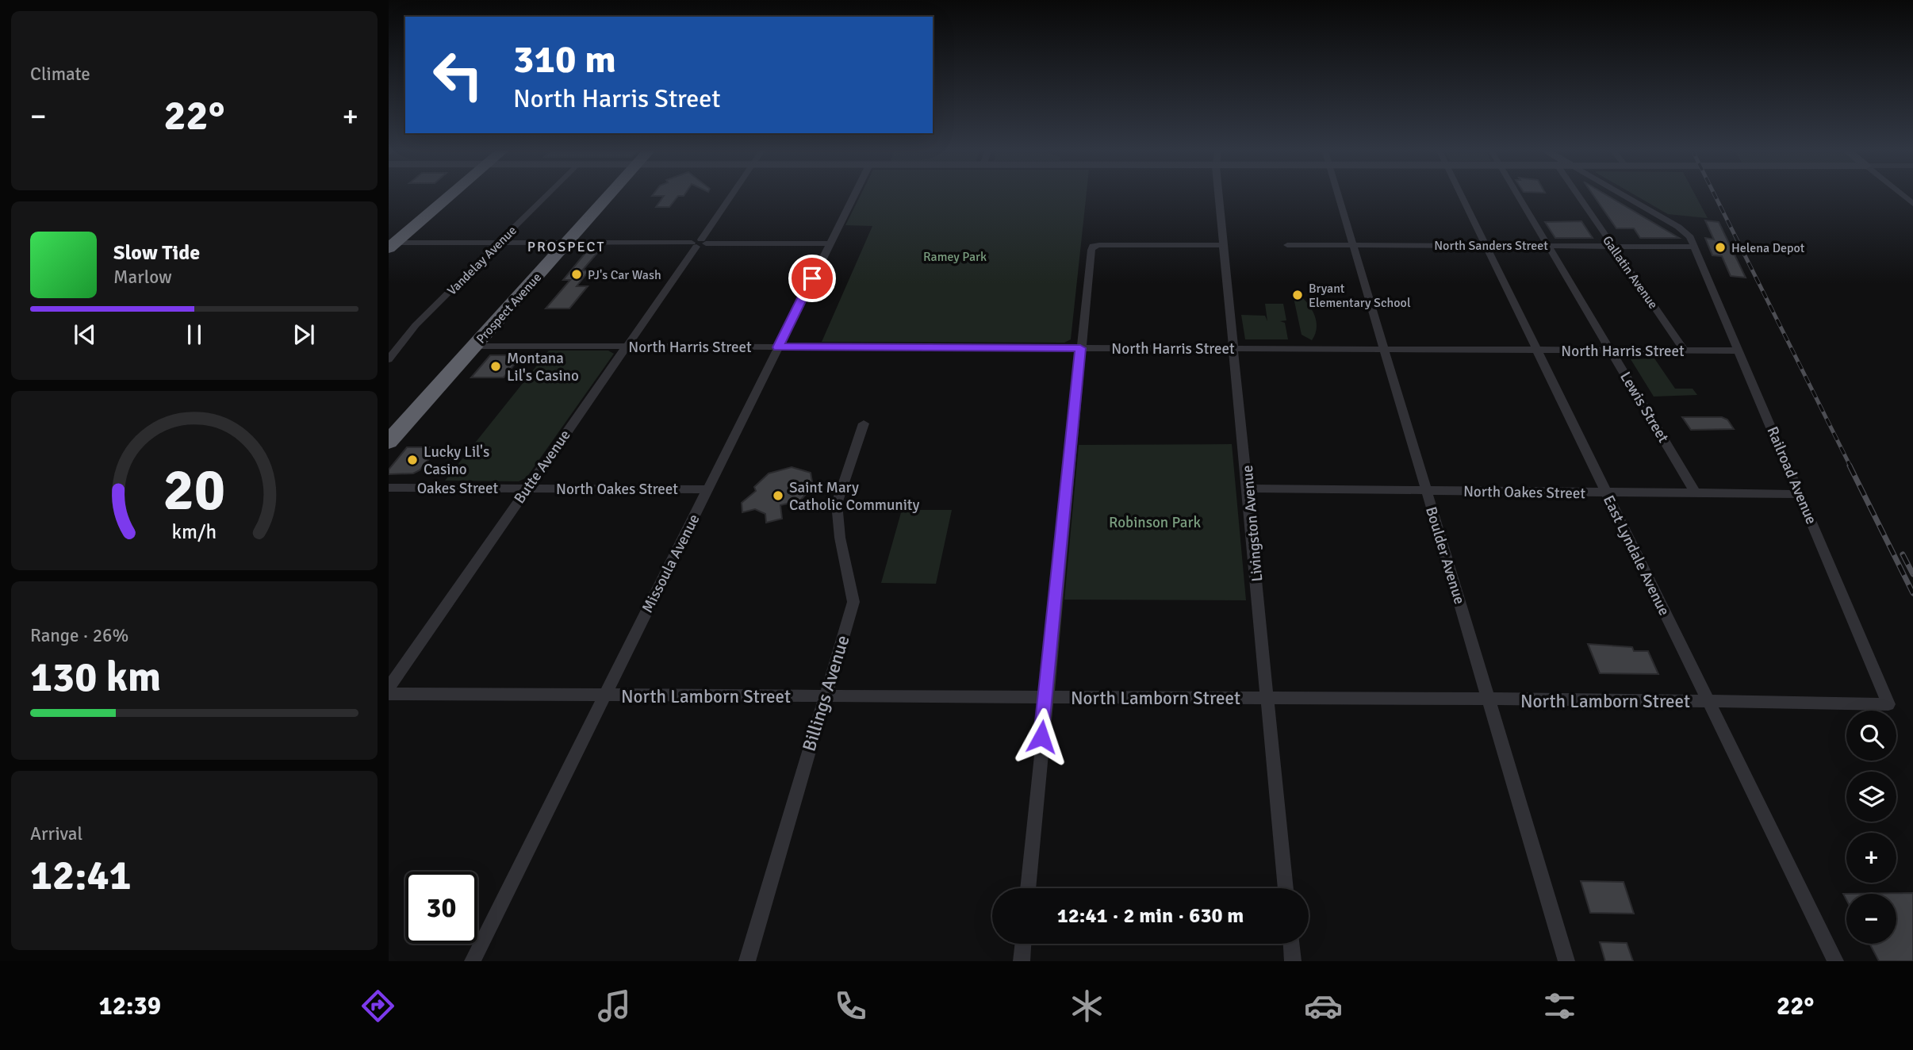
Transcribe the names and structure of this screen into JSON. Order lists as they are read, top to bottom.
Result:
{
  "streets": {
    "highway": ["Prospect Avenue"],
    "street": [
      "North Sanders Street",
      "Vandelay Avenue",
      "Gallatin Avenue",
      "North Harris Street",
      "Lewis Street",
      "Butte Avenue",
      "Railroad Avenue",
      "Oakes Street",
      "North Oakes Street",
      "Livingston Avenue",
      "Boulder Avenue",
      "East Lyndale Avenue",
      "Missoula Avenue",
      "Billings Avenue",
      "North Lamborn Street"
    ]
  },
  "crossings": [
    ["North Sanders Street", "Gallatin Avenue"],
    ["North Sanders Street", "Lewis Street"],
    ["North Sanders Street", "Railroad Avenue"],
    ["North Sanders Street", "Boulder Avenue"],
    ["North Sanders Street", "East Lyndale Avenue"],
    ["Gallatin Avenue", "North Harris Street"],
    ["Prospect Avenue", "North Harris Street"],
    ["North Harris Street", "Lewis Street"],
    ["North Harris Street", "Butte Avenue"],
    ["North Harris Street", "Railroad Avenue"],
    ["North Harris Street", "Livingston Avenue"],
    ["North Harris Street", "Boulder Avenue"],
    ["North Harris Street", "East Lyndale Avenue"],
    ["North Harris Street", "Missoula Avenue"],
    ["Lewis Street", "North Oakes Street"],
    ["Butte Avenue", "Oakes Street"],
    ["Butte Avenue", "North Oakes Street"],
    ["Railroad Avenue", "North Oakes Street"],
    ["Railroad Avenue", "North Lamborn Street"],
    ["Oakes Street", "North Oakes Street"],
    ["North Oakes Street", "Livingston Avenue"],
    ["North Oakes Street", "Boulder Avenue"],
    ["North Oakes Street", "East Lyndale Avenue"],
    ["North Oakes Street", "Missoula Avenue"],
    ["Livingston Avenue", "North Lamborn Street"],
    ["Boulder Avenue", "North Lamborn Street"],
    ["East Lyndale Avenue", "North Lamborn Street"],
    ["Missoula Avenue", "North Lamborn Street"],
    ["Billings Avenue", "North Lamborn Street"]
  ],
  "districts": ["PROSPECT"],
  "parks": ["Ramey Park", "Robinson Park"],
  "places": [
    "Helena Depot",
    "PJ's Car Wash",
    "Bryant Elementary School",
    "Montana Lil's Casino",
    "Lucky Lil's Casino",
    "Saint Mary Catholic Community"
  ],
  "page": {
    "tile": [
      "Climate",
      ["Range · 26%", "130 km"],
      ["Arrival", "12:41"]
    ],
    "turn": ["310 m", "North Harris Street"],
    "heat": ["−", "22°", "+"],
    "song": ["Slow Tide", "Marlow"],
    "map_buttons": ["+", "−"],
    "limit": "30",
    "trip": "12:41 · 2 min · 630 m",
    "tabs": ["12:39", "22°"],
    "gauge": ["20", "km/h"]
  }
}
